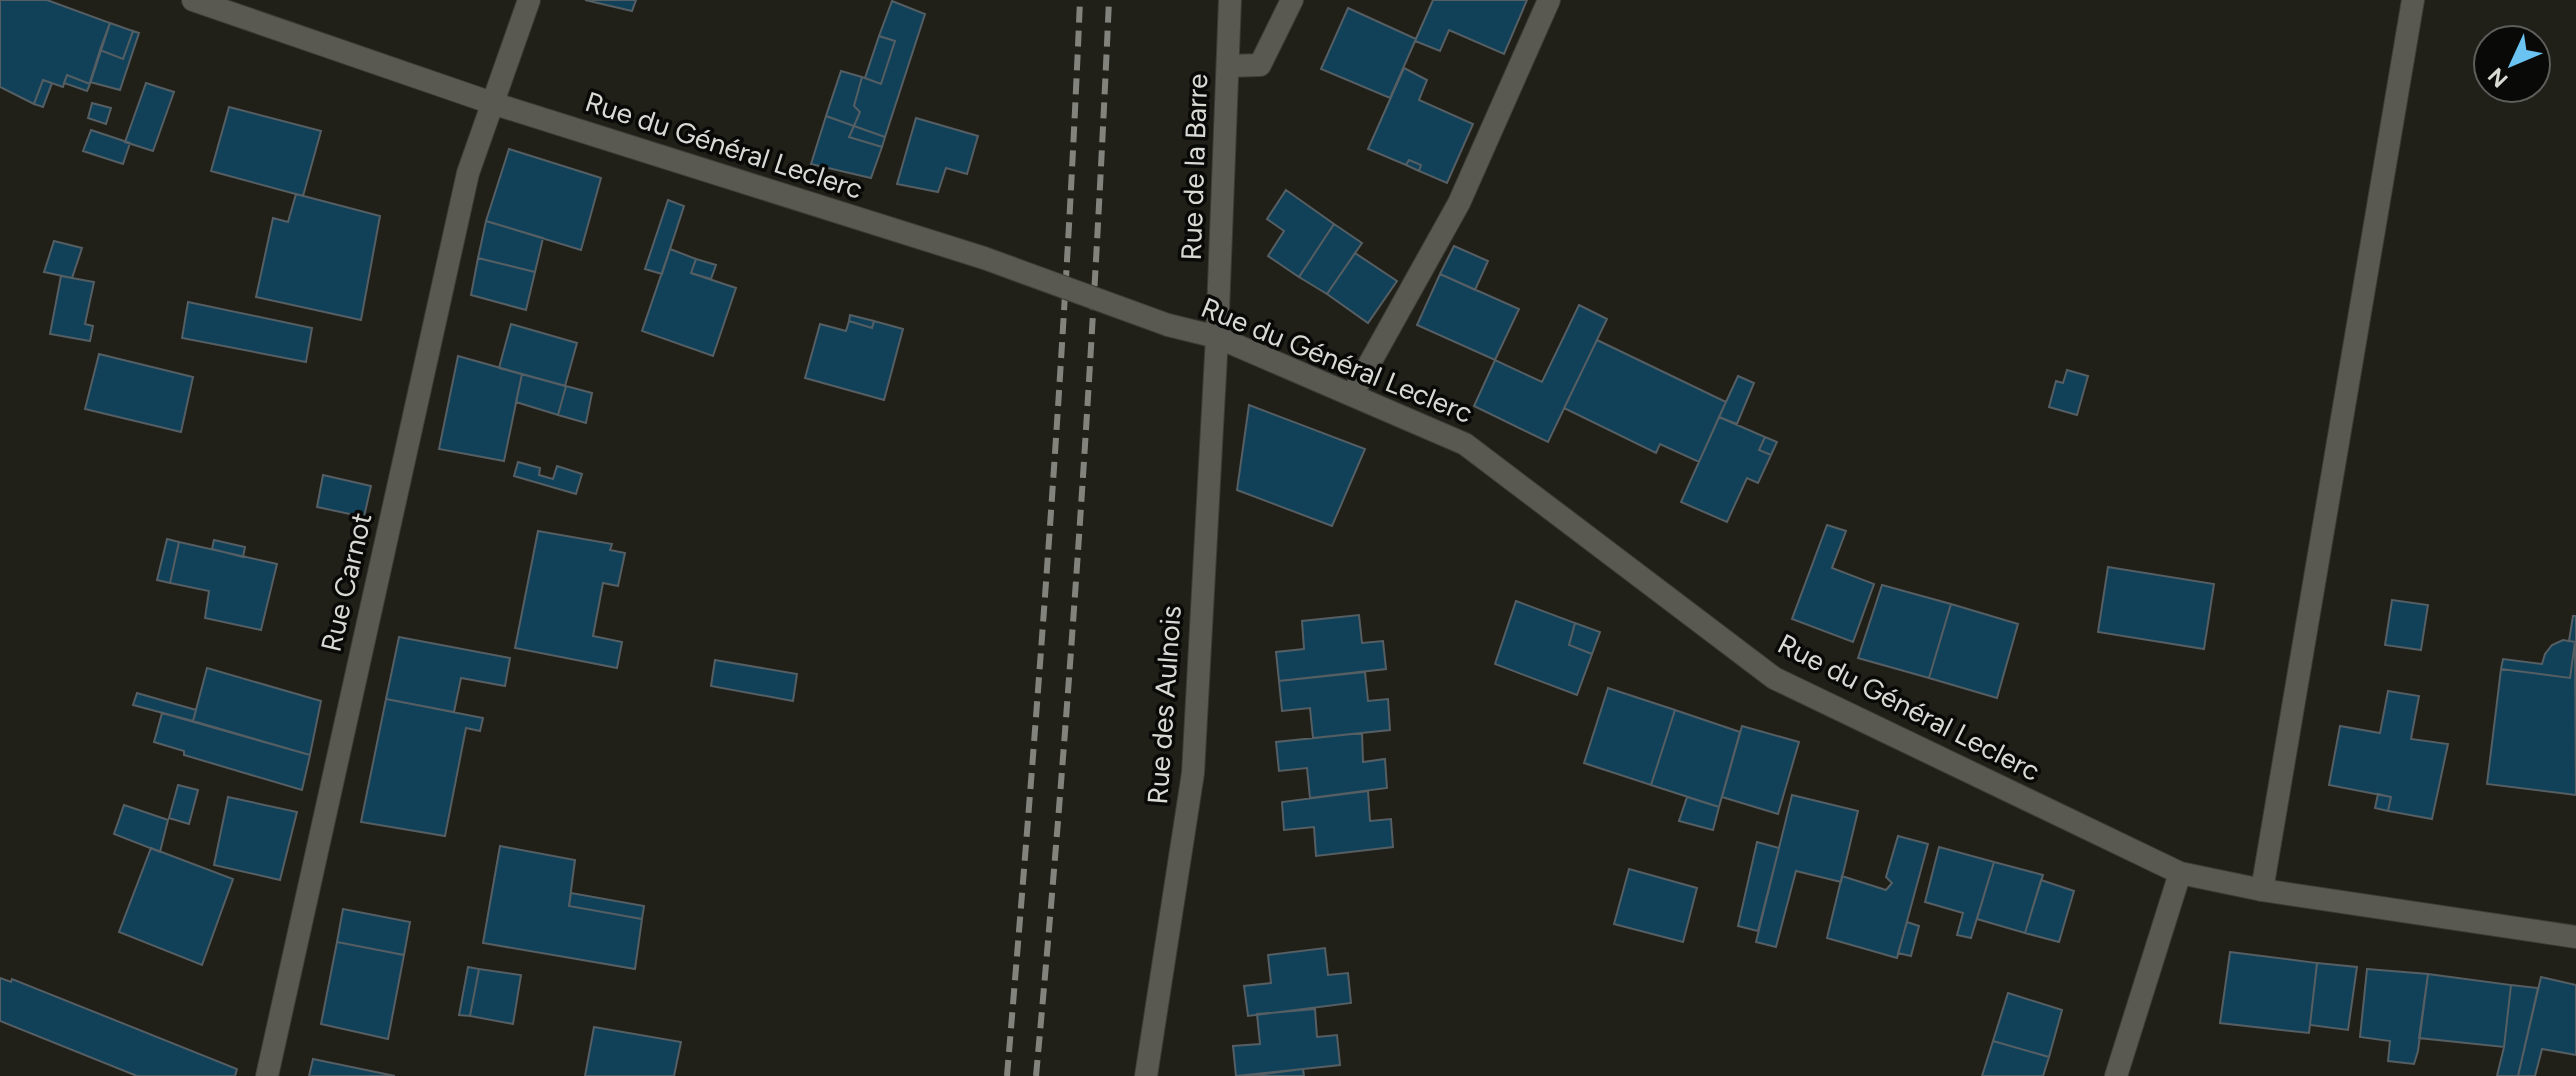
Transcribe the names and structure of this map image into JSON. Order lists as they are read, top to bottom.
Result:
{
  "streets": {
    "street": [
      "Rue du Général Leclerc",
      "Rue de la Barre",
      "Rue Carnot",
      "Rue des Aulnois"
    ]
  },
  "crossings": [
    ["Rue du Général Leclerc", "Rue de la Barre"],
    ["Rue du Général Leclerc", "Rue Carnot"],
    ["Rue du Général Leclerc", "Rue des Aulnois"],
    ["Rue de la Barre", "Rue des Aulnois"]
  ],
  "north": "bottom left"
}
